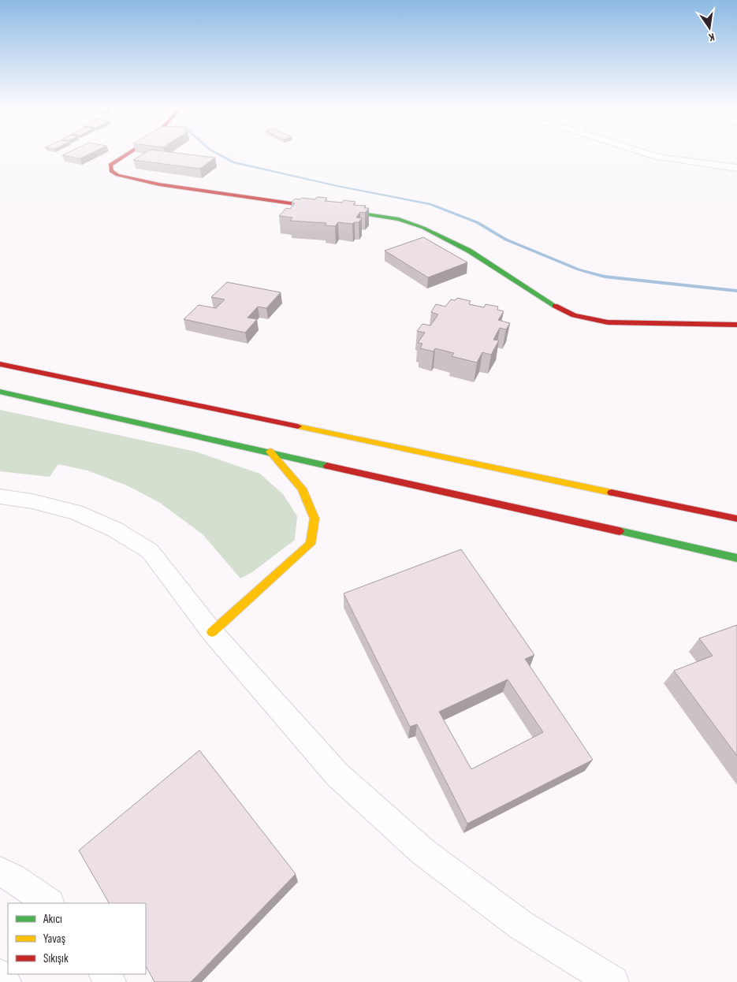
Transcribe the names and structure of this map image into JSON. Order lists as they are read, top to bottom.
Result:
{
  "legend": ["Akıcı", "Yavaş", "Sıkışık"],
  "north": "bottom"
}
